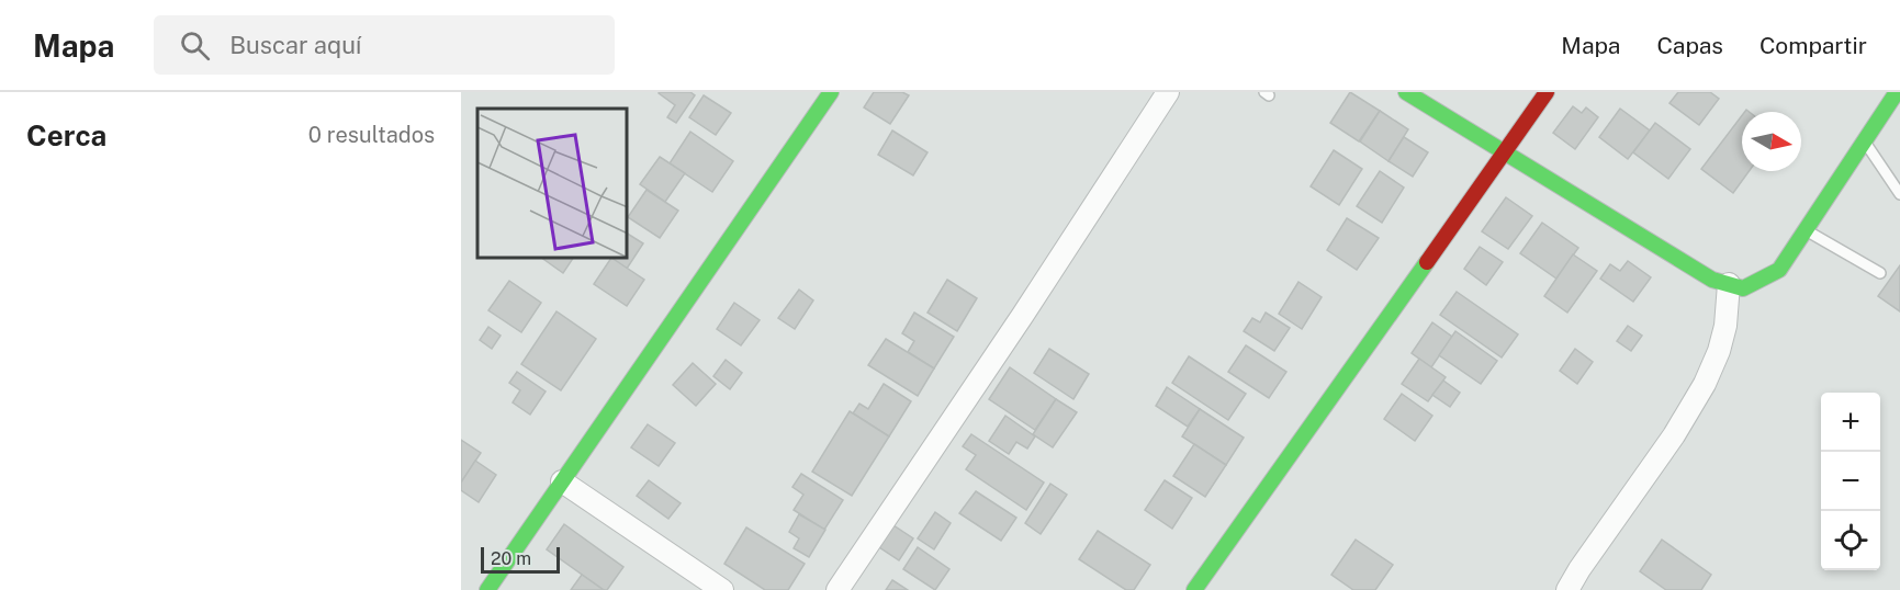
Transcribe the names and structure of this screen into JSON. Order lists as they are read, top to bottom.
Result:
{
  "scale_bar": "20 m",
  "north": "right",
  "page": {
    "header": "Mapa",
    "search": "Buscar aquí",
    "nav": ["Mapa", "Capas", "Compartir"],
    "heading": ["Cerca", "0 resultados"],
    "map_buttons": ["+", "−"],
    "scale": "20 m"
  }
}
